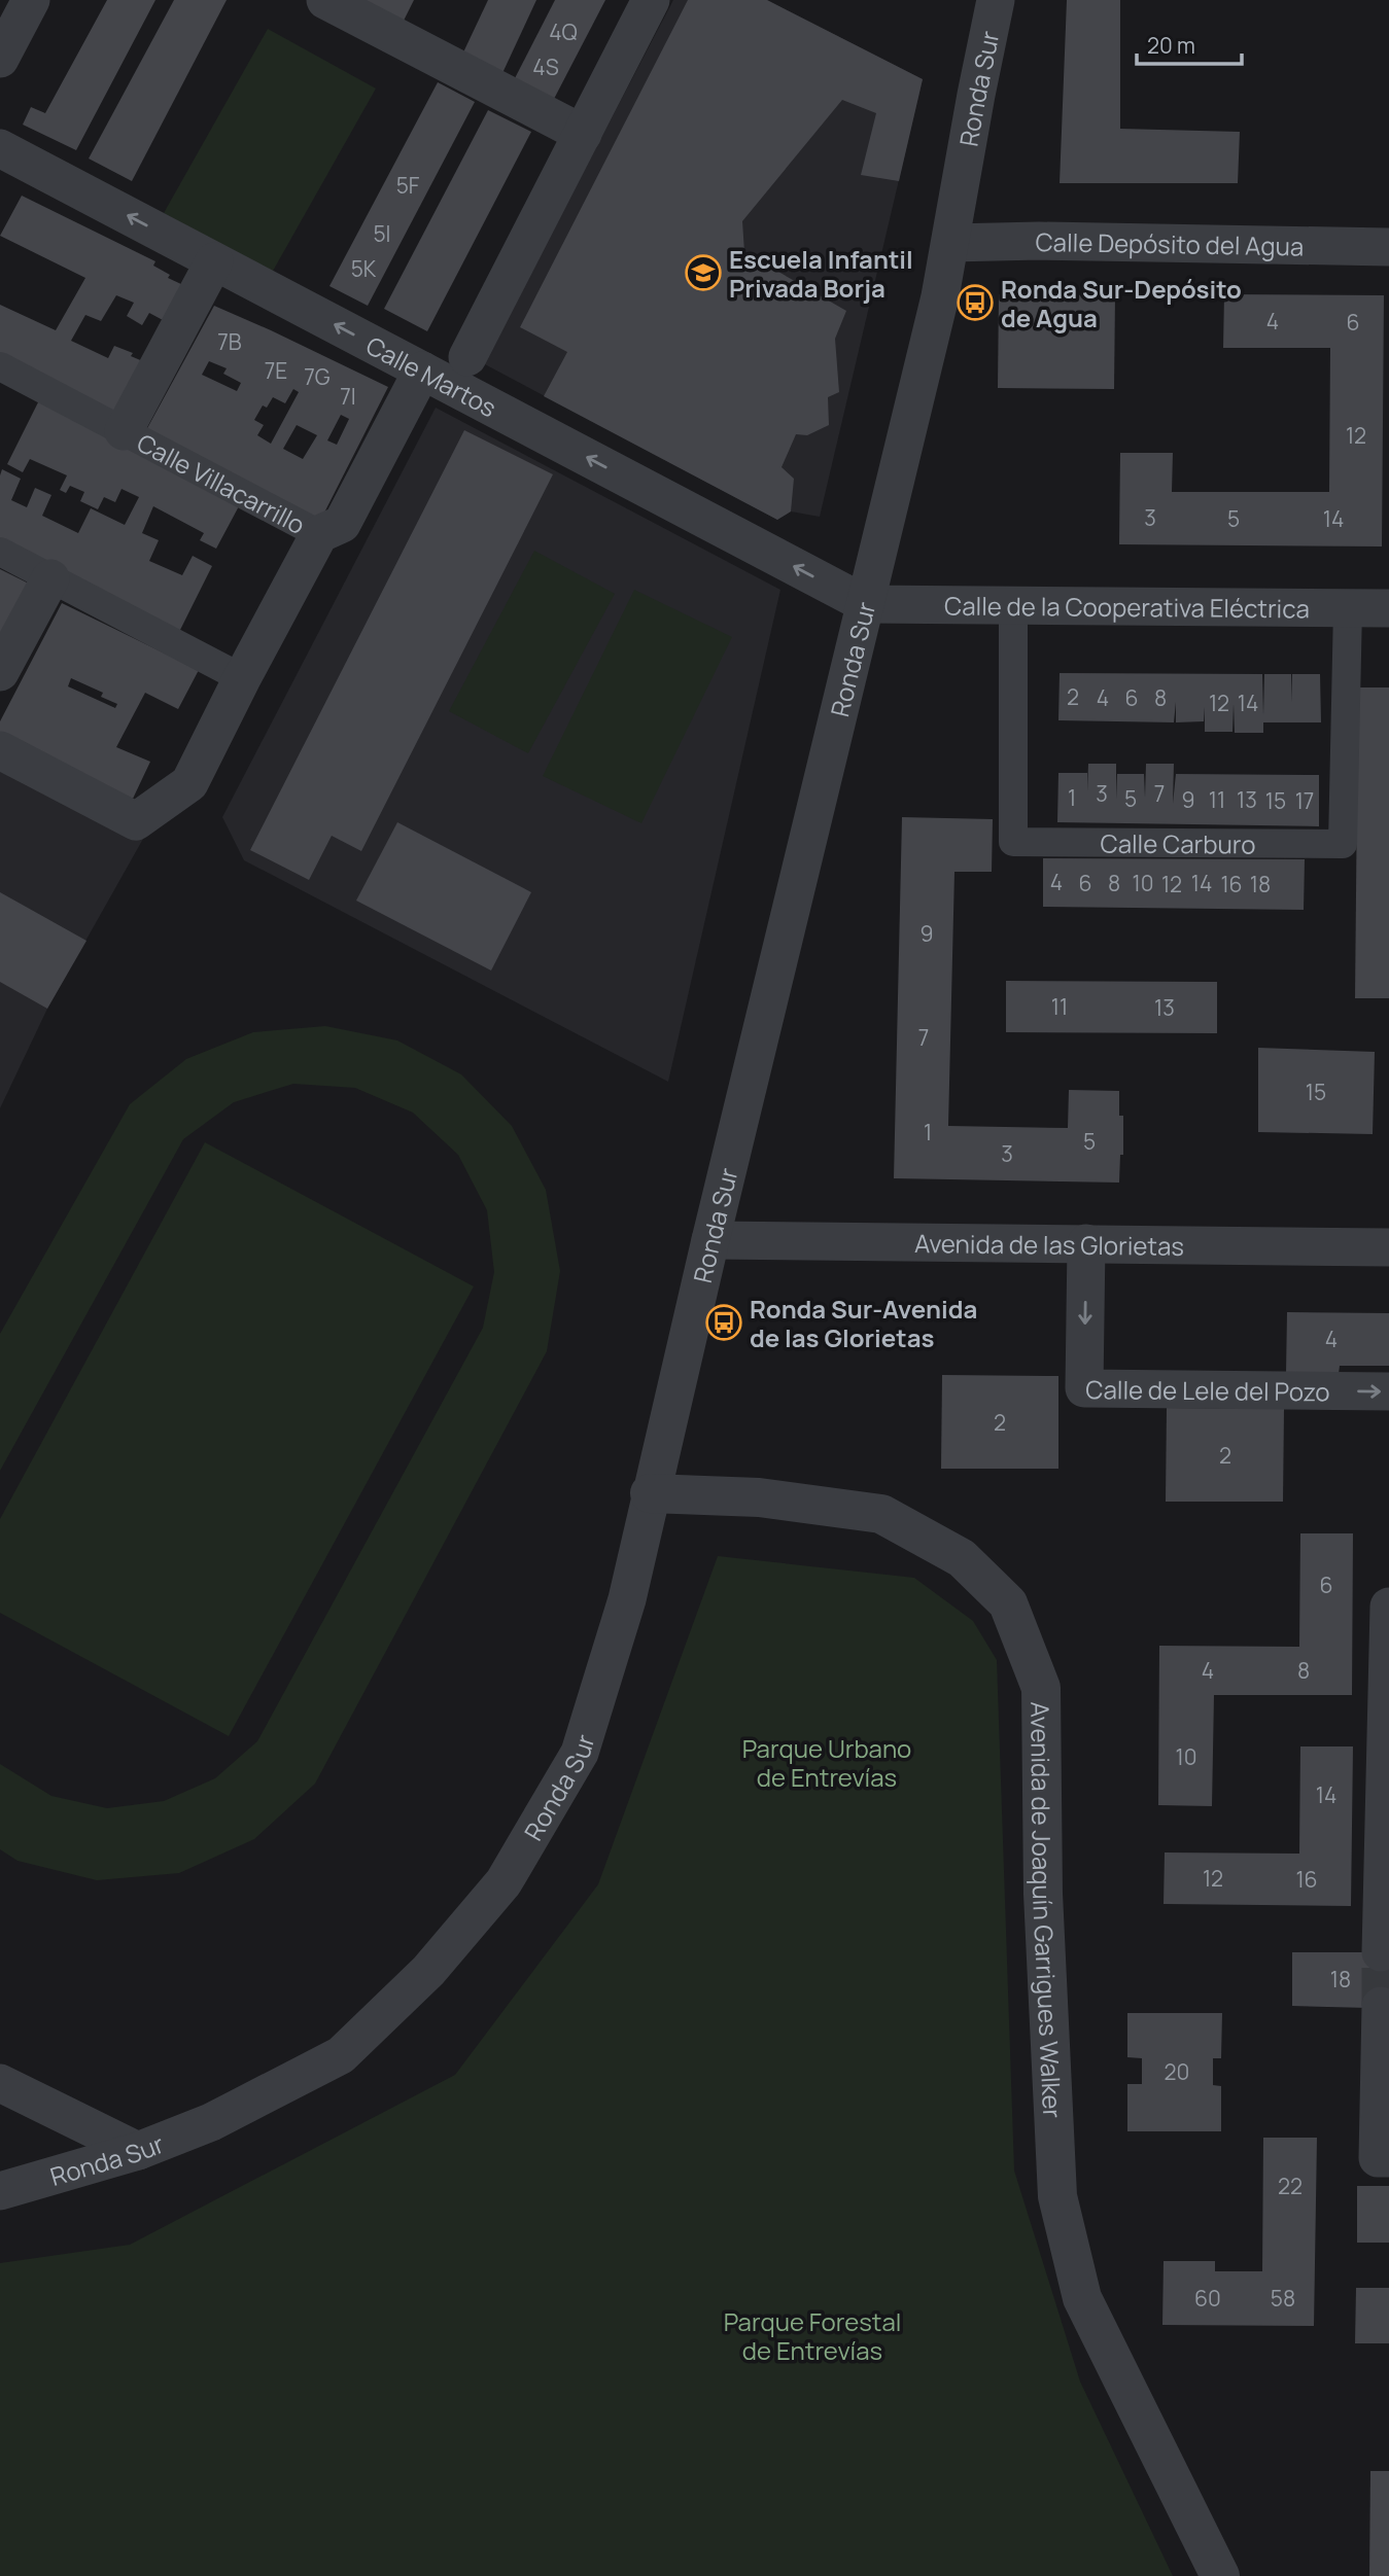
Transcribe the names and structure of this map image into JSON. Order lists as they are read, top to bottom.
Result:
{
  "streets": {
    "street": [
      "Ronda Sur",
      "Calle Depósito del Agua",
      "Calle Martos",
      "Calle Villacarrillo",
      "Calle de la Cooperativa Eléctrica",
      "Calle Carburo",
      "Avenida de las Glorietas",
      "Calle de Lele del Pozo",
      "Avenida de Joaquín Garrigues Walker"
    ]
  },
  "crossings": [
    ["Ronda Sur", "Calle Depósito del Agua"],
    ["Ronda Sur", "Calle Martos"],
    ["Ronda Sur", "Calle de la Cooperativa Eléctrica"],
    ["Ronda Sur", "Avenida de las Glorietas"],
    ["Ronda Sur", "Avenida de Joaquín Garrigues Walker"],
    ["Calle Martos", "Calle Villacarrillo"],
    ["Calle Martos", "Calle de la Cooperativa Eléctrica"],
    ["Calle de la Cooperativa Eléctrica", "Calle Carburo"],
    ["Avenida de las Glorietas", "Calle de Lele del Pozo"]
  ],
  "one_way": ["Calle Martos"],
  "parks": ["Parque Urbano de Entrevías", "Parque Forestal de Entrevías"],
  "places": {
    "school or university": ["Escuela Infantil Privada Borja"],
    "bus stop": ["Ronda Sur-Depósito de Agua", "Ronda Sur-Avenida de las Glorietas"]
  },
  "house_numbers": [
    "4Q",
    "4S",
    "5F",
    "5I",
    "5K",
    "4",
    "6",
    "7B",
    "7E",
    "7G",
    "7I",
    "12",
    "3",
    "5",
    "14",
    "2",
    "4",
    "6",
    "8",
    "12",
    "14",
    "3",
    "7",
    "1",
    "5",
    "9",
    "11",
    "13",
    "15",
    "17",
    "4",
    "6",
    "8",
    "10",
    "14",
    "12",
    "16",
    "18",
    "9",
    "11",
    "13",
    "7",
    "15",
    "1",
    "5",
    "3",
    "4",
    "2",
    "2",
    "6",
    "4",
    "8",
    "10",
    "14",
    "12",
    "16",
    "18",
    "20",
    "22",
    "60",
    "58"
  ],
  "scale_bar": "20 m"
}
